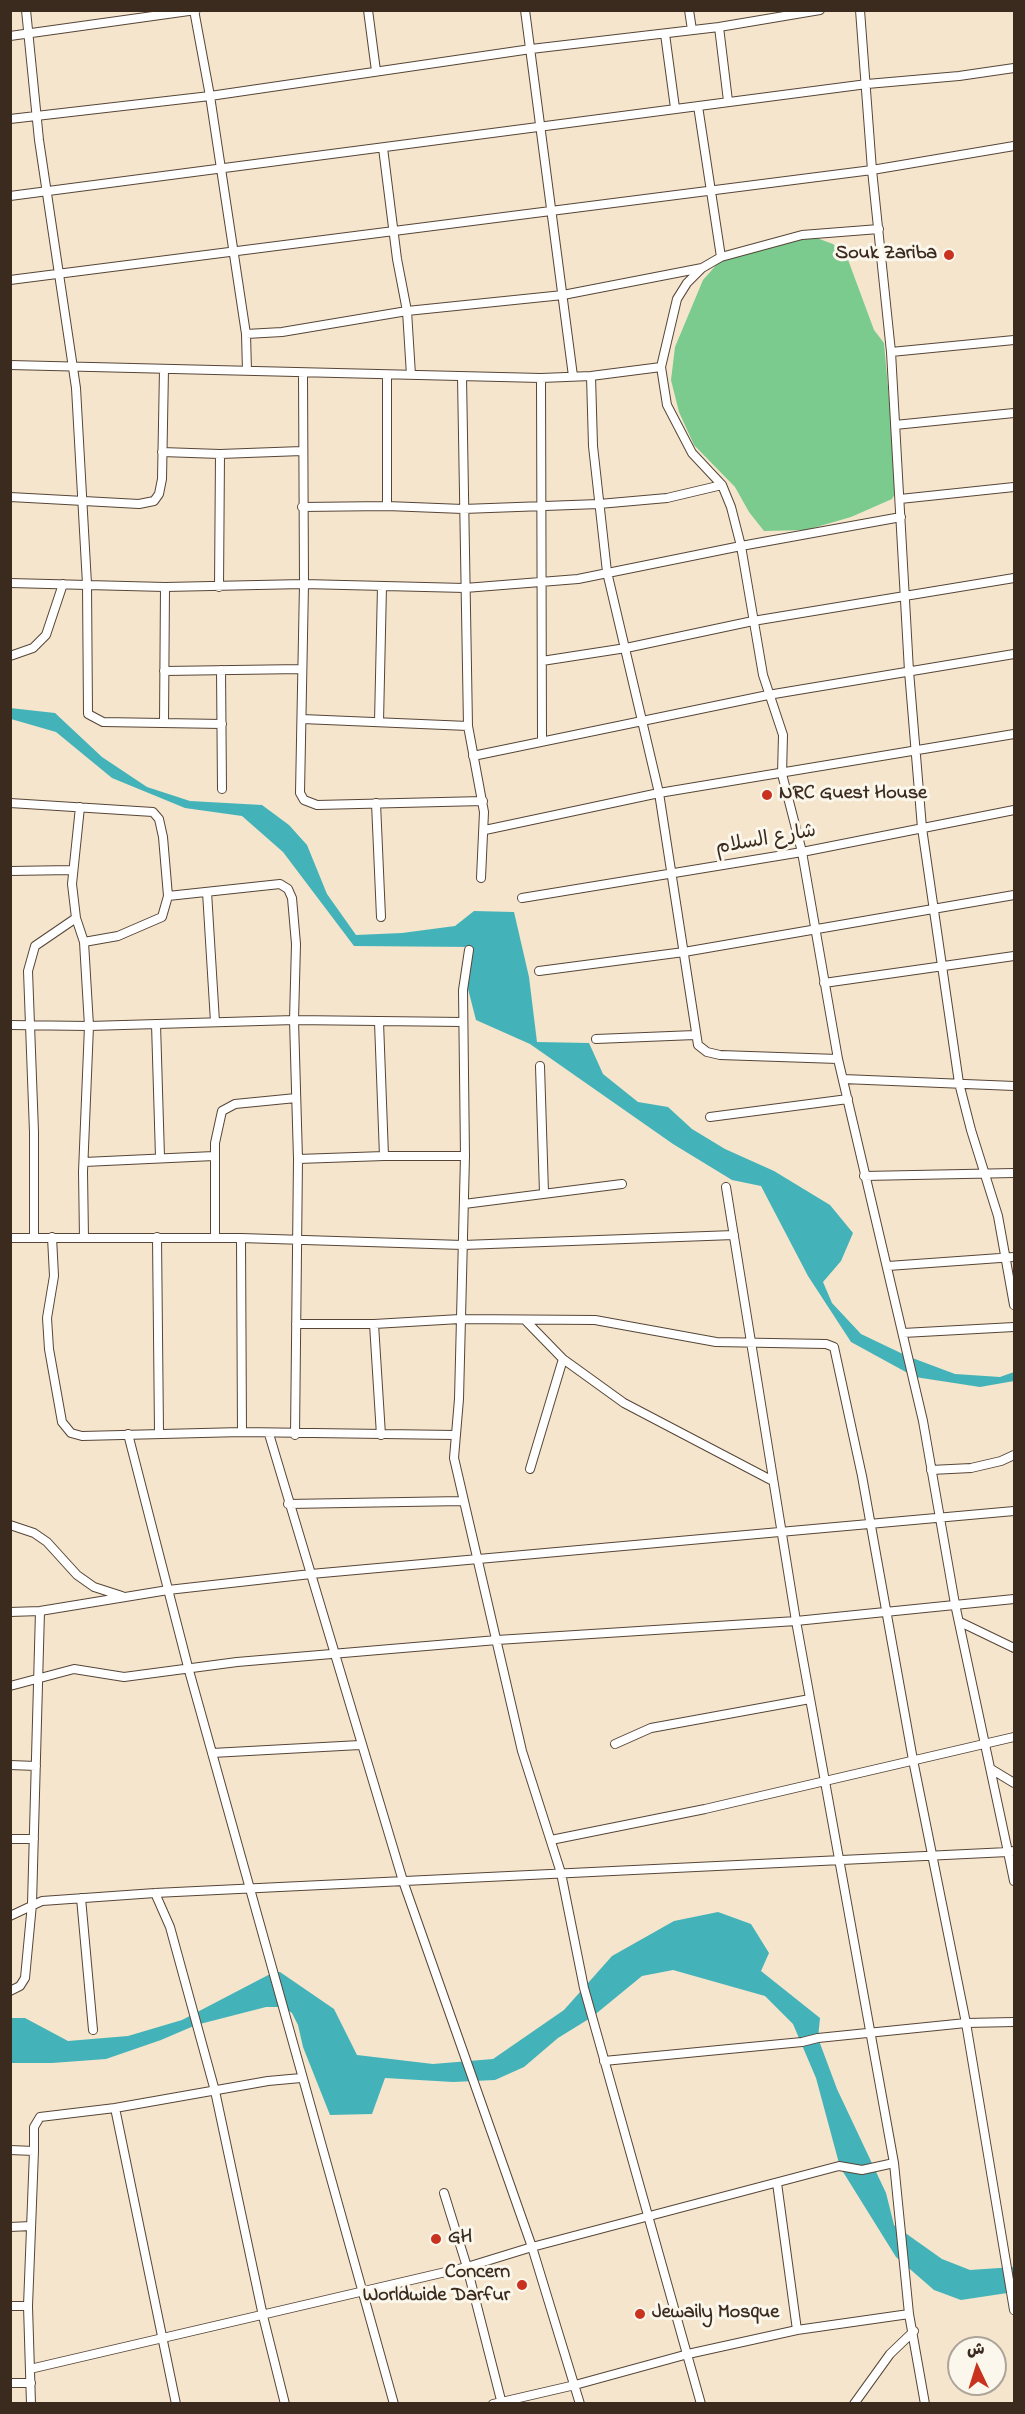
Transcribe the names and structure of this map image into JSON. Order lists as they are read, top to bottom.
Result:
{
  "streets": {
    "street": ["شارع السلام"]
  },
  "places": [
    "Souk Zariba",
    "NRC Guest House",
    "GH",
    "Concern Worldwide Darfur",
    "Jewaily Mosque"
  ],
  "north": "top"
}
